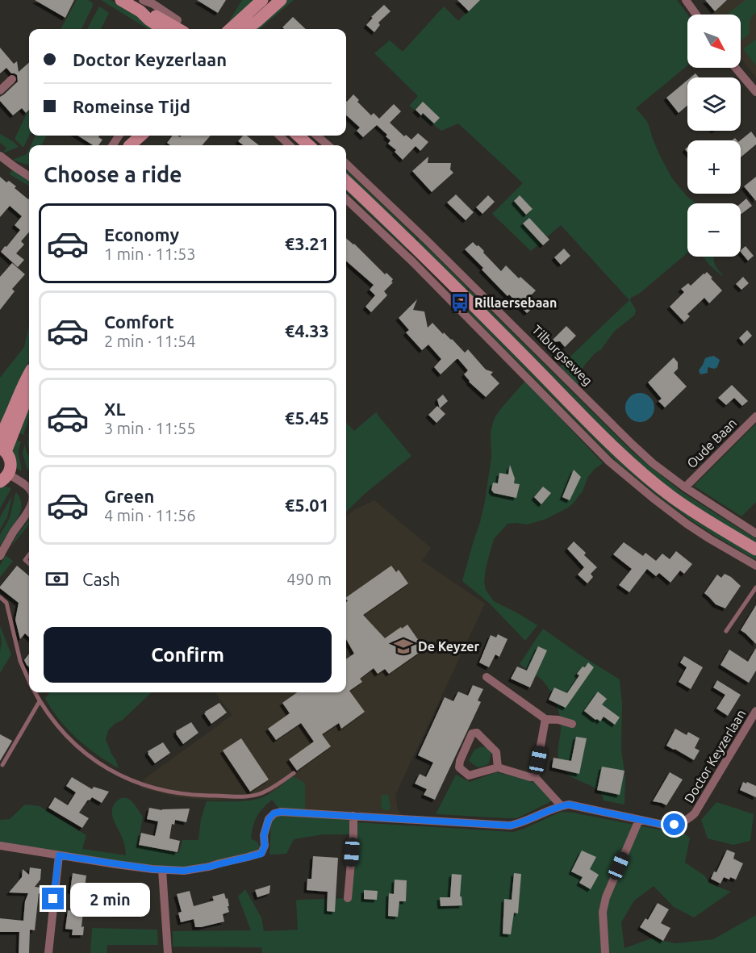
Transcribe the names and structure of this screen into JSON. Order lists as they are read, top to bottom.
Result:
{
  "streets": {
    "street": ["Tilburgseweg", "Oude Baan", "Doctor Keyzerlaan"]
  },
  "crossings": [
    ["Tilburgseweg", "Oude Baan"]
  ],
  "places": {
    "bus stop": ["Rillaersebaan"],
    "school or university": ["De Keyzer"]
  },
  "north": "bottom right",
  "page": {
    "map_buttons": ["+", "−"],
    "banner": ["Doctor Keyzerlaan", "Romeinse Tijd"],
    "heading": "Choose a ride",
    "list": [
      {
        "name": "Economy",
        "note": "1 min · 11:53",
        "value": "€3.21"
      },
      {
        "name": "Comfort",
        "note": "2 min · 11:54",
        "value": "€4.33"
      },
      {
        "name": "XL",
        "note": "3 min · 11:55",
        "value": "€5.45"
      },
      {
        "name": "Green",
        "note": "4 min · 11:56",
        "value": "€5.01"
      }
    ],
    "pay": ["Cash", "490 m"],
    "buttons": "Confirm",
    "bubble": "2 min"
  }
}
